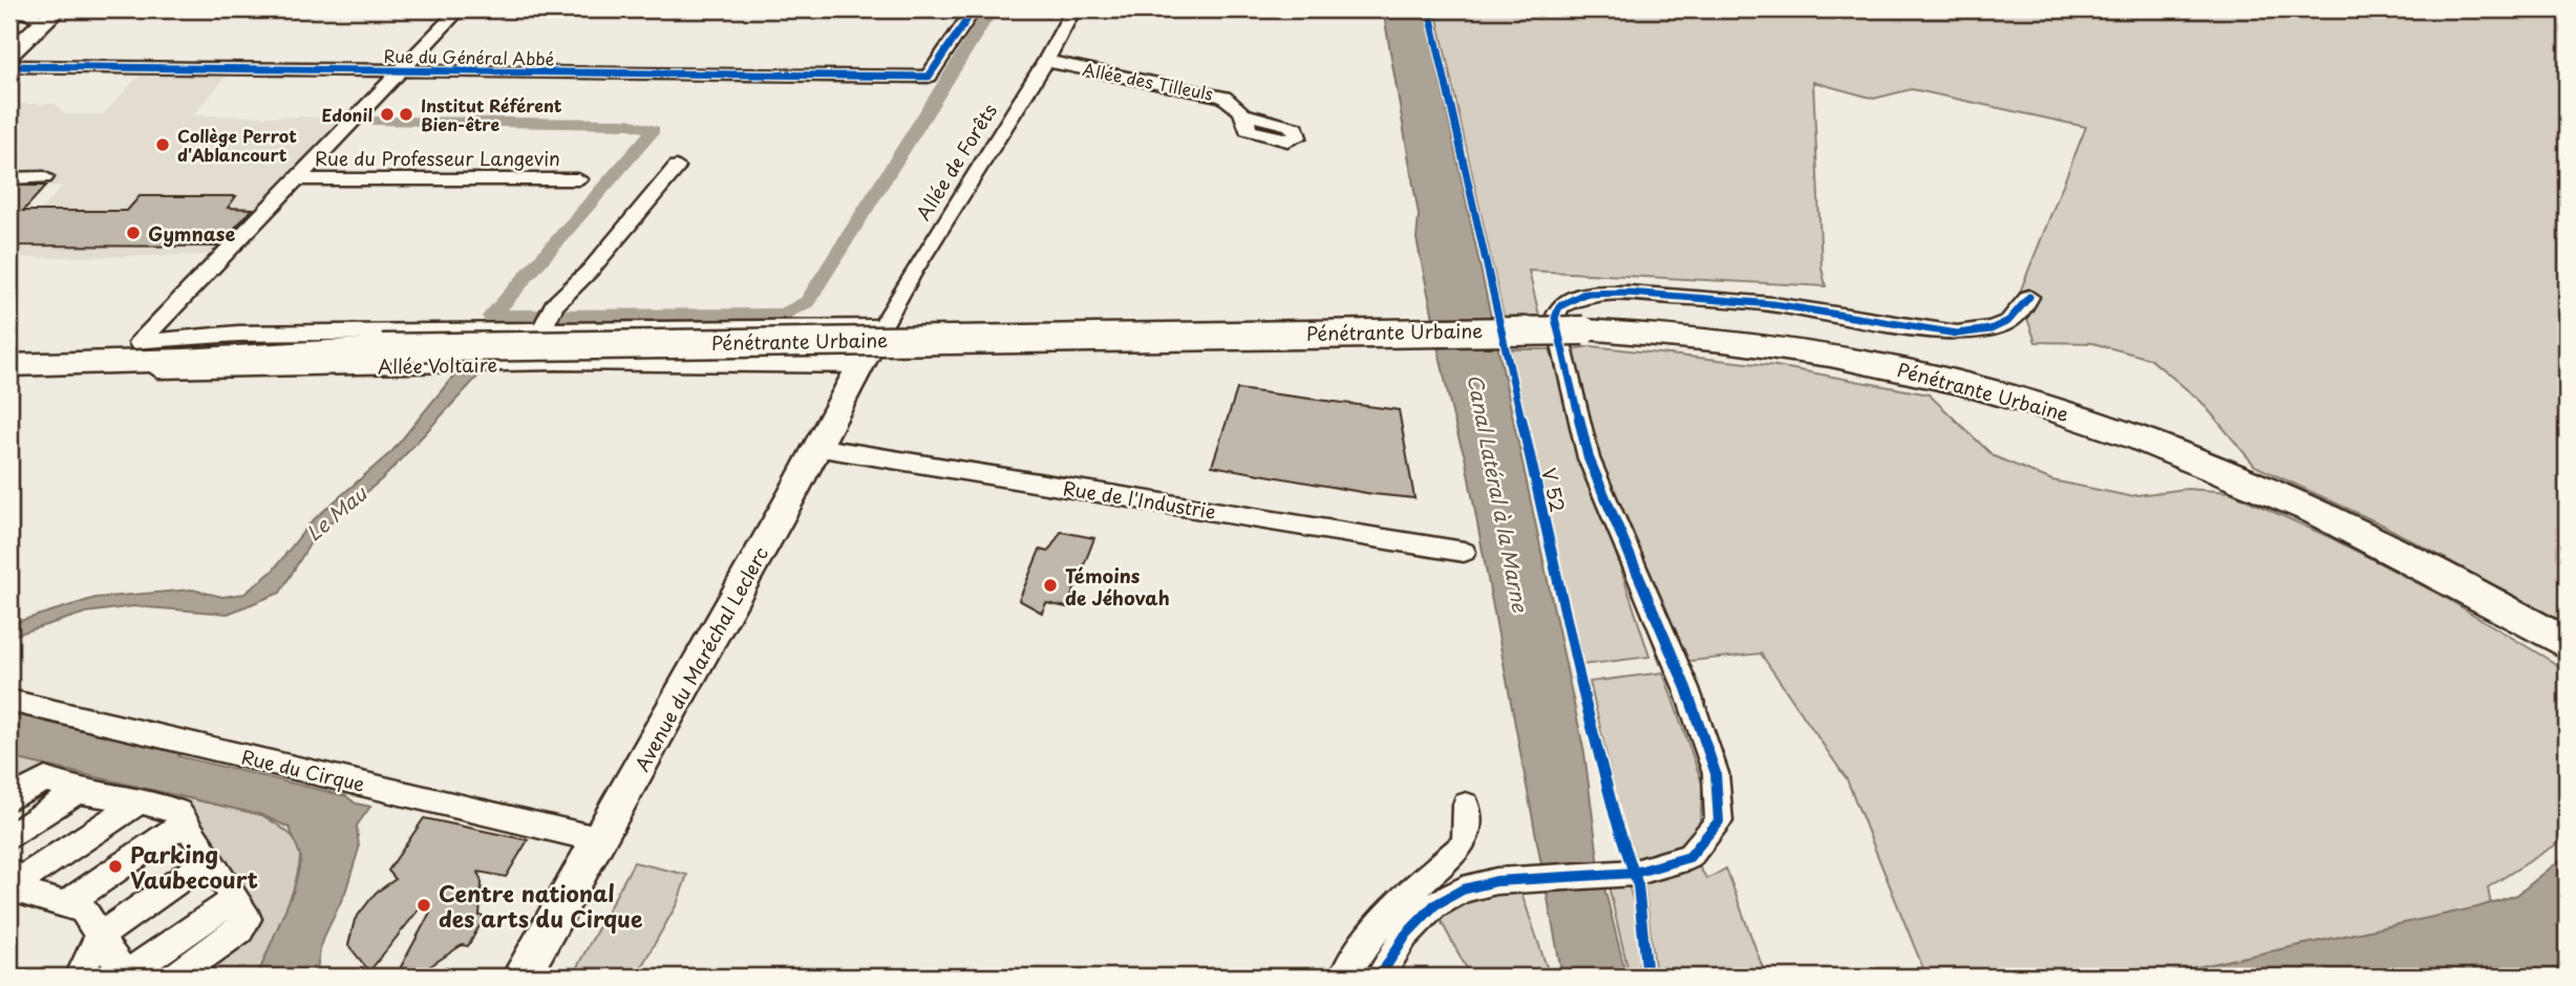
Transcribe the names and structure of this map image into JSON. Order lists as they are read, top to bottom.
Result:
{
  "streets": {
    "main road": ["Pénétrante Urbaine", "Allée Voltaire", "Avenue du Maréchal Leclerc"],
    "street": [
      "Rue du Général Abbé",
      "Allée des Tilleuls",
      "Rue du Professeur Langevin",
      "Allée de Forêts",
      "Rue de l'Industrie",
      "Rue du Cirque"
    ],
    "cycle path": ["V 52"]
  },
  "crossings": [
    ["Allée des Tilleuls", "Allée de Forêts"],
    ["Allée de Forêts", "Allée Voltaire"],
    ["Allée de Forêts", "Avenue du Maréchal Leclerc"],
    ["Pénétrante Urbaine", "Allée Voltaire"],
    ["Allée Voltaire", "Avenue du Maréchal Leclerc"],
    ["Rue de l'Industrie", "Avenue du Maréchal Leclerc"],
    ["Avenue du Maréchal Leclerc", "Rue du Cirque"]
  ],
  "water": ["Canal Latéral à la Marne", "Le Mau"],
  "places": [
    "Edonil",
    "Institut Référent Bien-être",
    "Collège Perrot d'Ablancourt",
    "Gymnase",
    "Témoins de Jéhovah",
    "Parking Vaubecourt",
    "Centre national des arts du Cirque"
  ]
}
